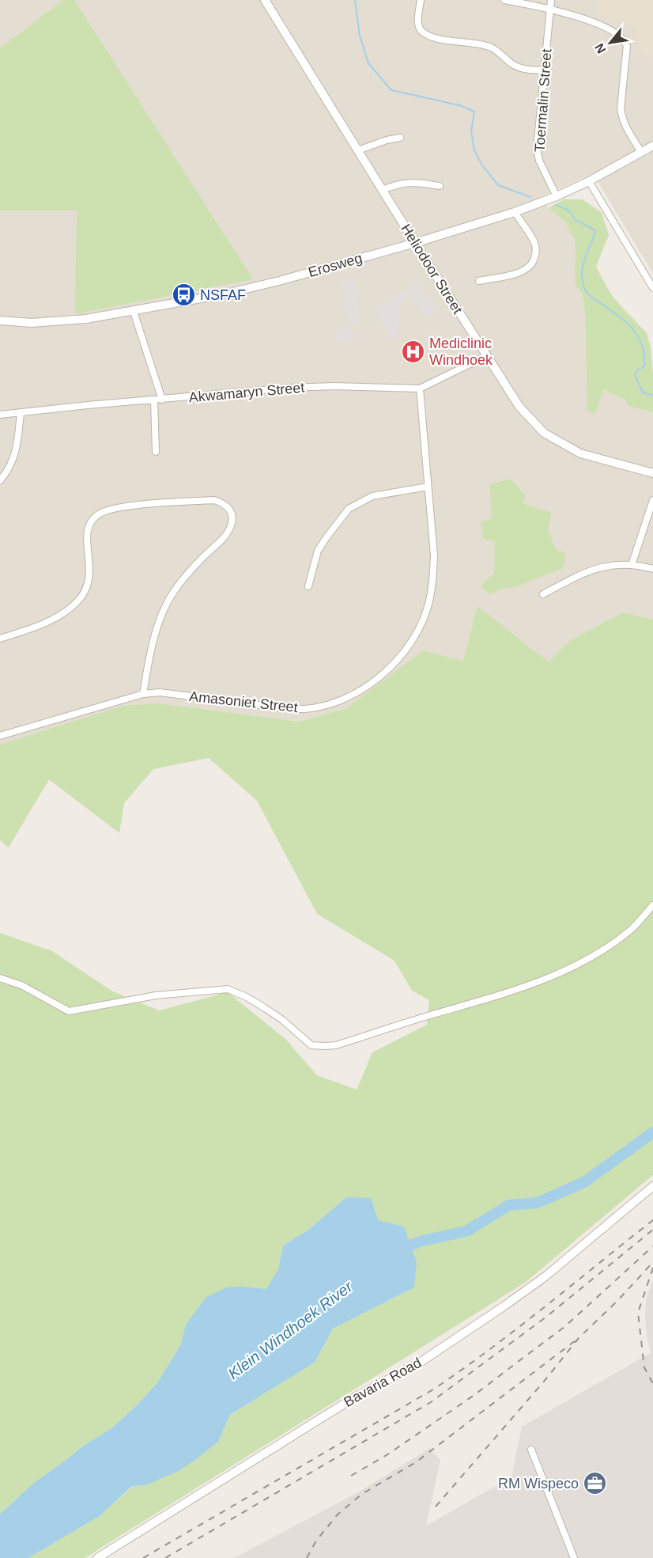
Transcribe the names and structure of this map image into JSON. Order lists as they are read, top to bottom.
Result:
{
  "streets": {
    "street": [
      "Toermalin Street",
      "Erosweg",
      "Heliodoor Street",
      "Akwamaryn Street",
      "Amasoniet Street",
      "Bavaria Road"
    ]
  },
  "crossings": [
    ["Toermalin Street", "Erosweg"],
    ["Erosweg", "Heliodoor Street"],
    ["Heliodoor Street", "Akwamaryn Street"],
    ["Akwamaryn Street", "Amasoniet Street"]
  ],
  "water": ["Klein Windhoek River"],
  "places": {
    "bus stop": ["NSFAF"],
    "hospital": ["Mediclinic Windhoek"],
    "office": ["RM Wispeco"]
  },
  "north": "bottom left"
}
